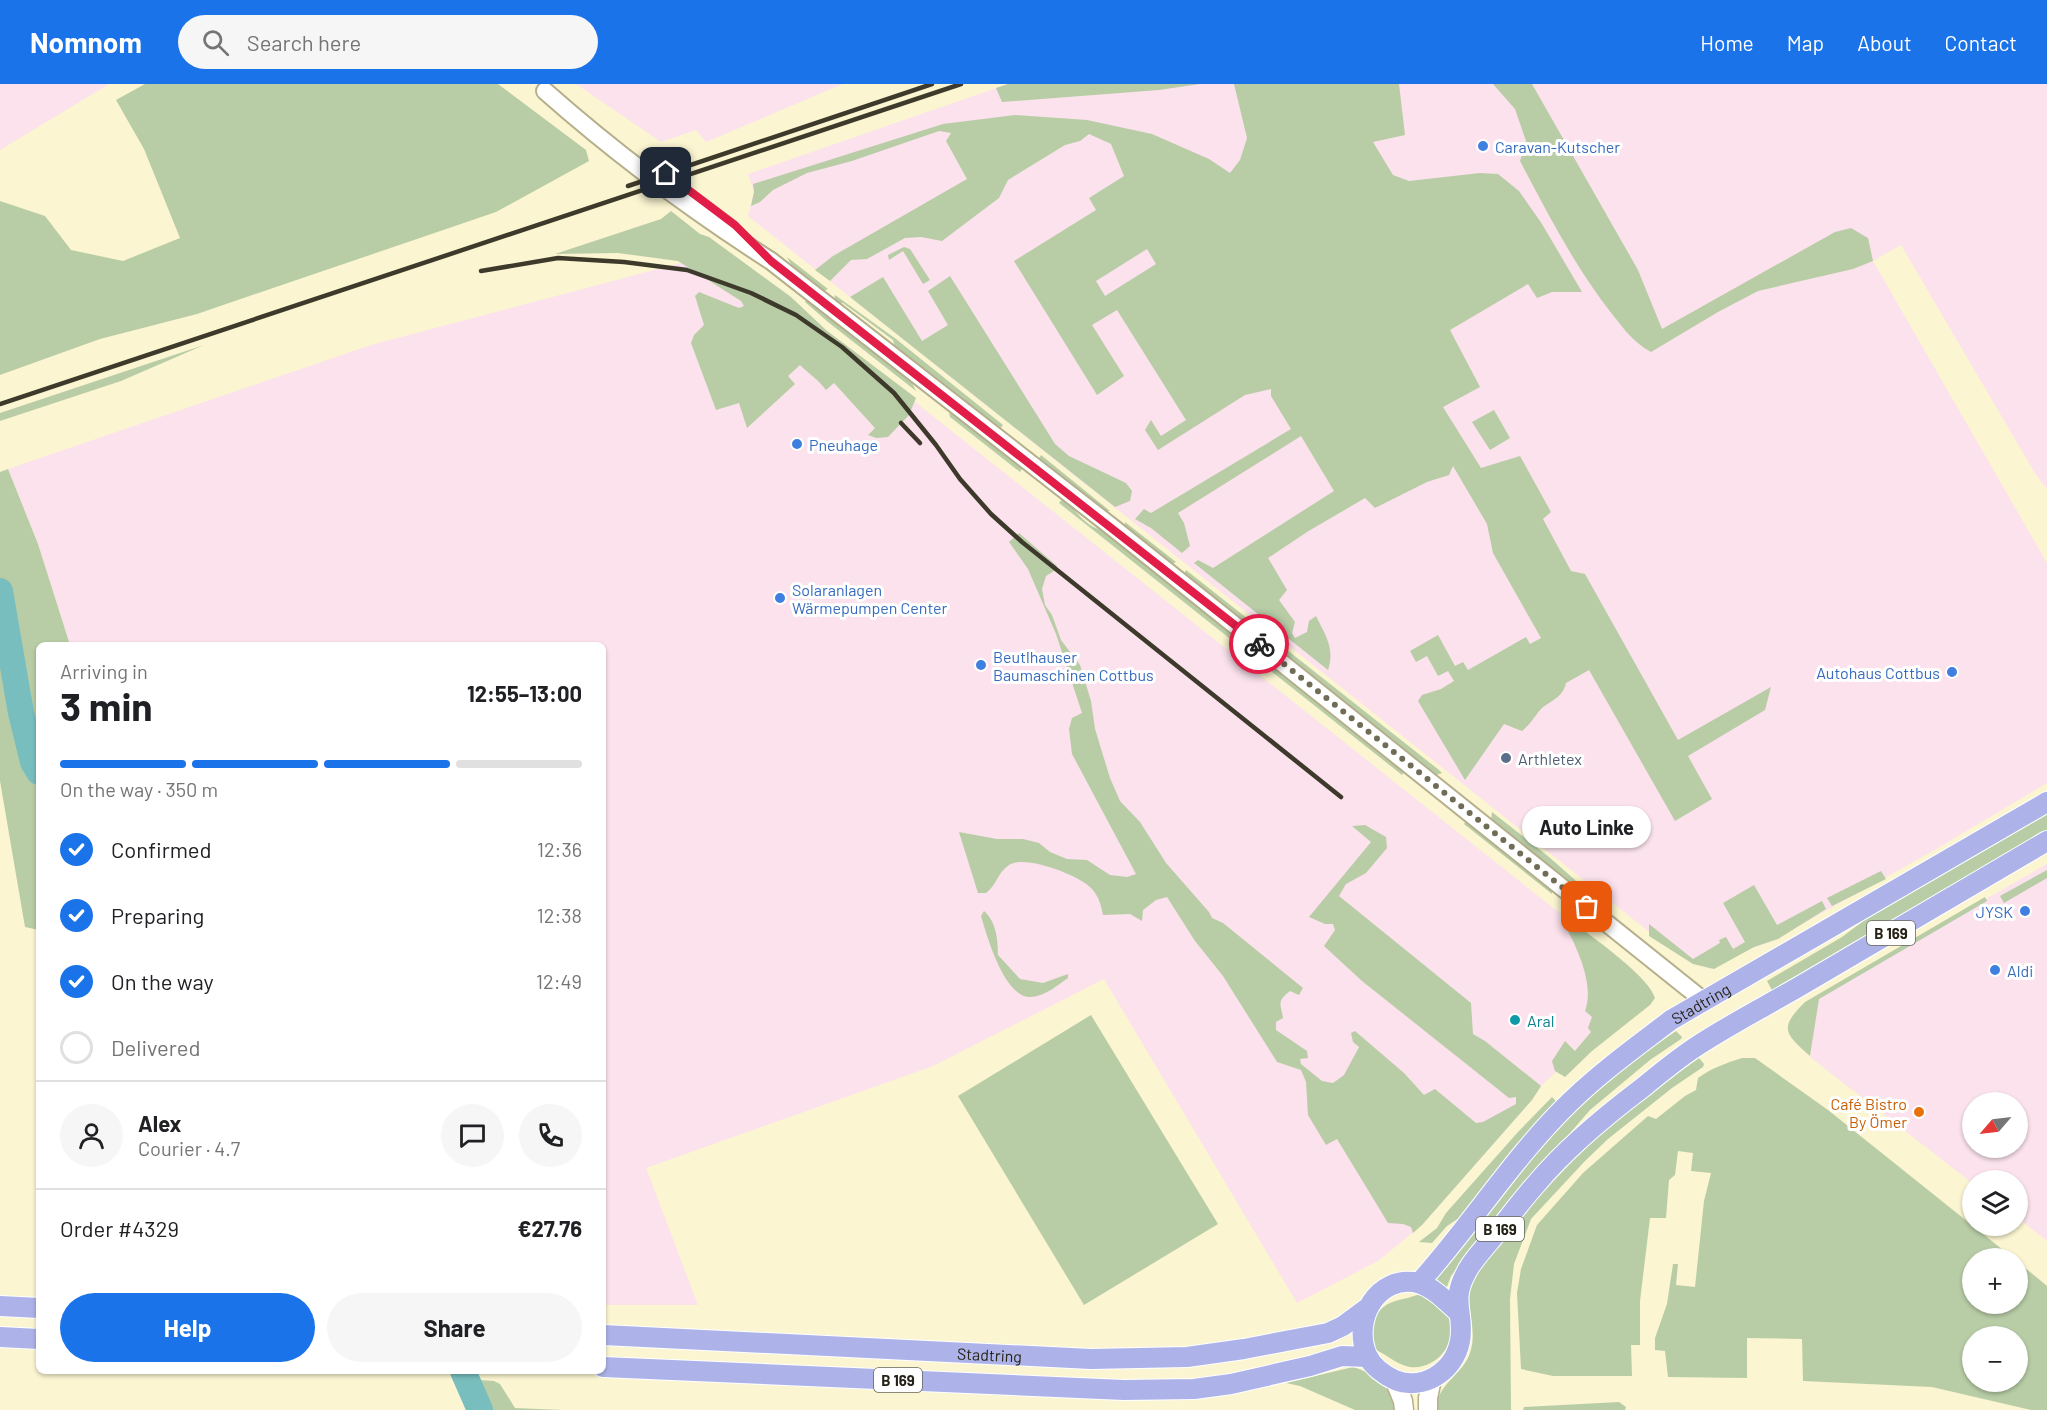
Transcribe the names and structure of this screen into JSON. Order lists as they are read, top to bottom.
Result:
{
  "streets": {
    "main road": ["B 169", "Stadtring"]
  },
  "crossings": [
    ["B 169", "Stadtring"]
  ],
  "places": [
    "Caravan-Kutscher",
    "Pneuhage",
    "Solaranlagen Wärmepumpen Center",
    "Beutlhauser Baumaschinen Cottbus",
    "Autohaus Cottbus",
    "Arthletex",
    "Auto Linke",
    "JYSK",
    "Aldi",
    "Aral",
    "Café Bistro By Ömer"
  ],
  "north": "bottom left",
  "page": {
    "header": "Nomnom",
    "search": "Search here",
    "nav": [
      "Home",
      "Map",
      "About",
      "Contact"
    ],
    "heading": ["3 min", "Arriving in", "12:55–13:00"],
    "panel": [
      "Alex",
      "Courier · 4.7",
      "Order #4329",
      "€27.76"
    ],
    "bar": "On the way · 350 m",
    "bubble": "Auto Linke",
    "list": [
      ["Confirmed", "12:36"],
      ["Preparing", "12:38"],
      ["On the way", "12:49"],
      "Delivered"
    ],
    "map_buttons": ["+", "−"],
    "buttons": ["Help", "Share"]
  }
}
